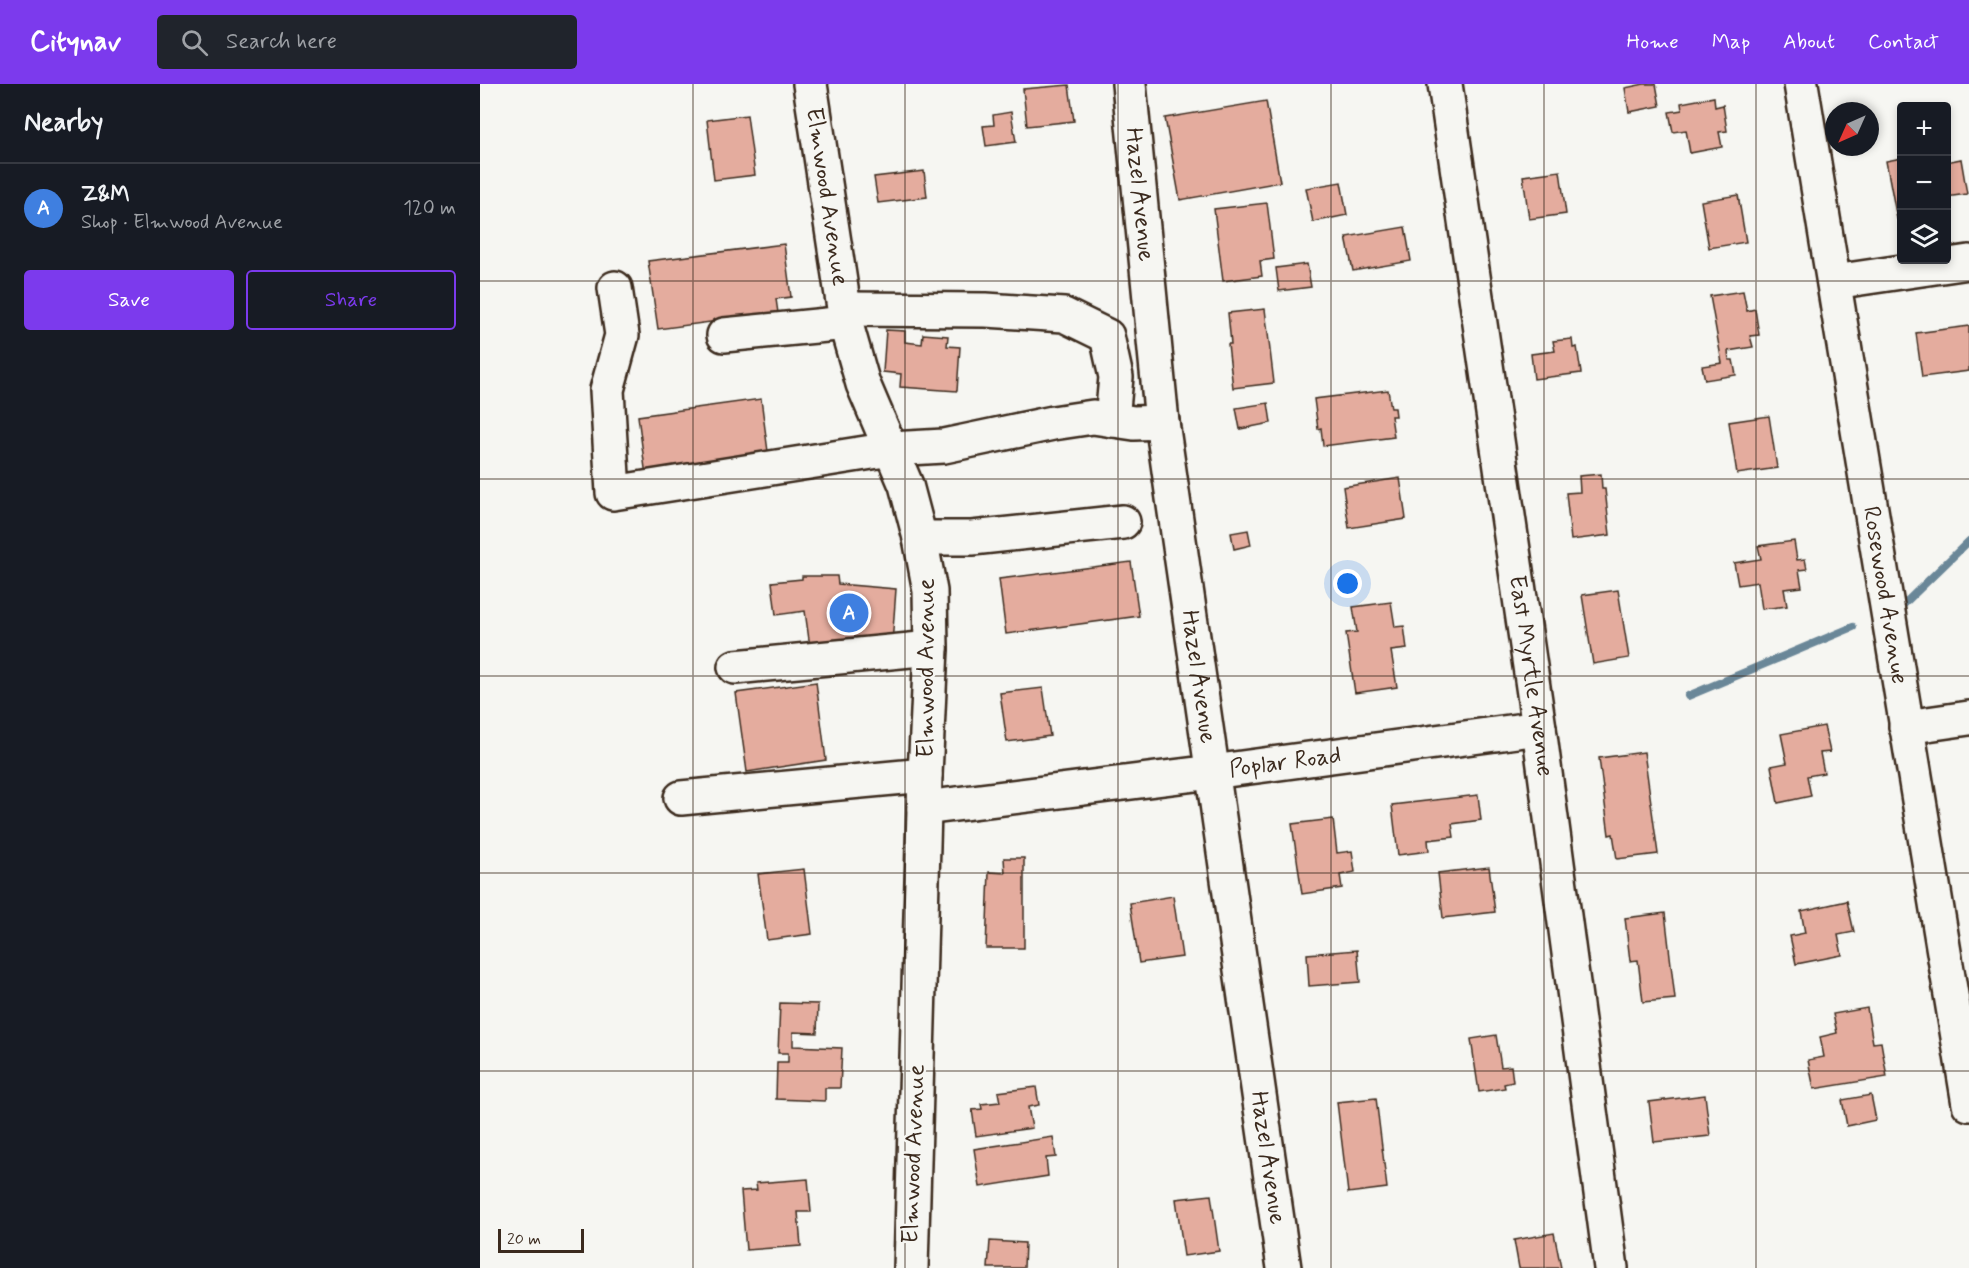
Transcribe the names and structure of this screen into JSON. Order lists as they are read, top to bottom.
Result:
{
  "streets": {
    "street": [
      "Hazel Avenue",
      "Elmwood Avenue",
      "Rosewood Avenue",
      "East Myrtle Avenue",
      "Poplar Road"
    ]
  },
  "crossings": [
    ["Hazel Avenue", "Poplar Road"],
    ["Elmwood Avenue", "Poplar Road"],
    ["East Myrtle Avenue", "Poplar Road"]
  ],
  "scale_bar": "20 m",
  "north": "bottom left",
  "page": {
    "header": "Citynav",
    "search": "Search here",
    "nav": [
      "Home",
      "Map",
      "About",
      "Contact"
    ],
    "heading": "Nearby",
    "map_buttons": ["+", "−"],
    "list": [
      {
        "mark": "A",
        "name": "Z&M",
        "note": "Shop · Elmwood Avenue",
        "value": "120 m"
      }
    ],
    "buttons": ["Save", "Share"],
    "pins": "A",
    "scale": "20 m"
  }
}
